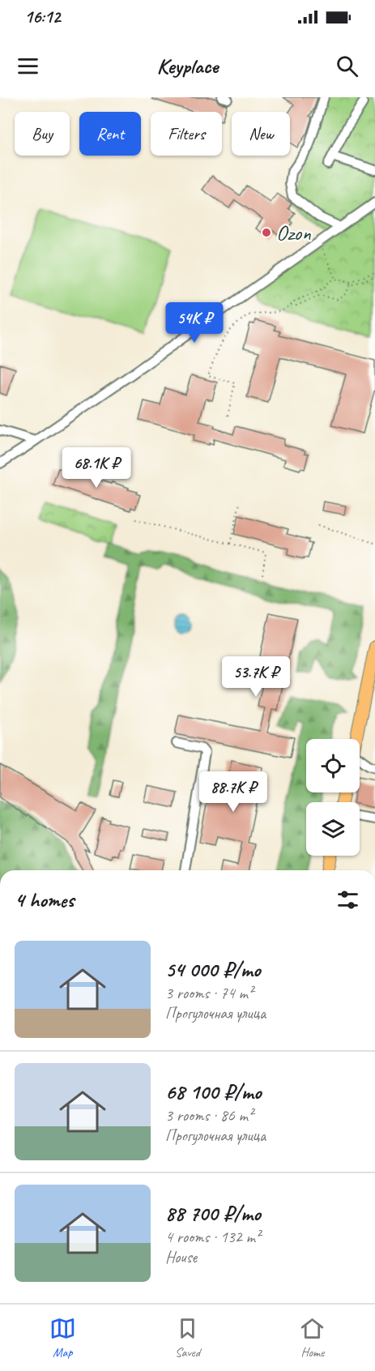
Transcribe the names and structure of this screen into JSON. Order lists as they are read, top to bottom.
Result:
{
  "places": ["Ozon"],
  "page": {
    "status": "16:12",
    "header": "Keyplace",
    "chip": [
      "Buy",
      "Rent",
      "Filters",
      "New"
    ],
    "price": [
      "54K ₽",
      "68.1K ₽",
      "53.7K ₽",
      "88.7K ₽"
    ],
    "heading": "4 homes",
    "list": [
      {
        "name": "54 000 ₽/mo",
        "note": "3 rooms · 74 m² · Прогулочная улица"
      },
      {
        "name": "68 100 ₽/mo",
        "note": "3 rooms · 86 m² · Прогулочная улица"
      },
      {
        "name": "88 700 ₽/mo",
        "note": "4 rooms · 132 m² · House"
      }
    ],
    "tabs": ["Map", "Saved", "Home"]
  }
}
